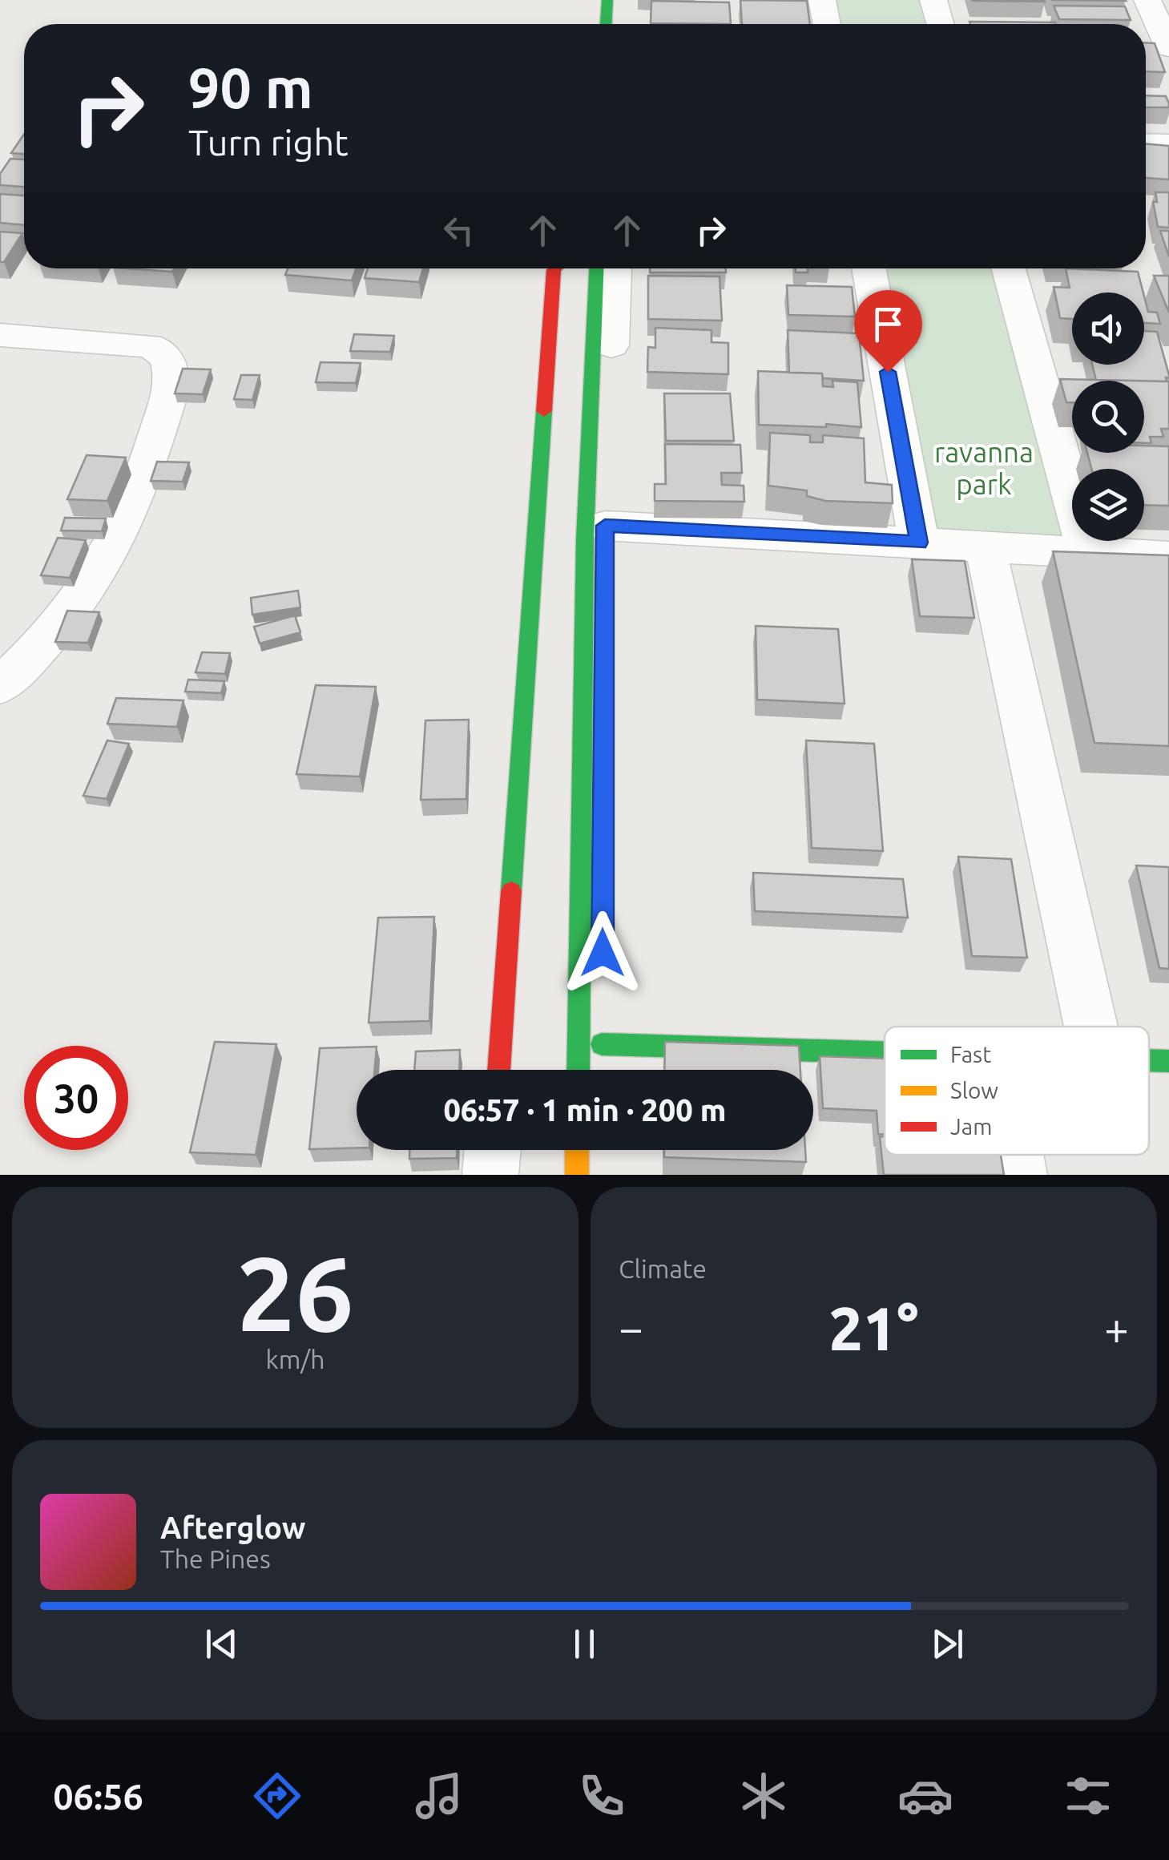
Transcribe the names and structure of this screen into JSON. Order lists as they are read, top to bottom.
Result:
{
  "parks": ["ravanna park"],
  "legend": ["Fast", "Slow", "Jam"],
  "page": {
    "turn": ["90 m", "Turn right"],
    "limit": "30",
    "trip": "06:57 · 1 min · 200 m",
    "tile": [
      ["26", "km/h"],
      "Climate"
    ],
    "heat": ["−", "21°", "+"],
    "song": ["Afterglow", "The Pines"],
    "tabs": "06:56"
  }
}
